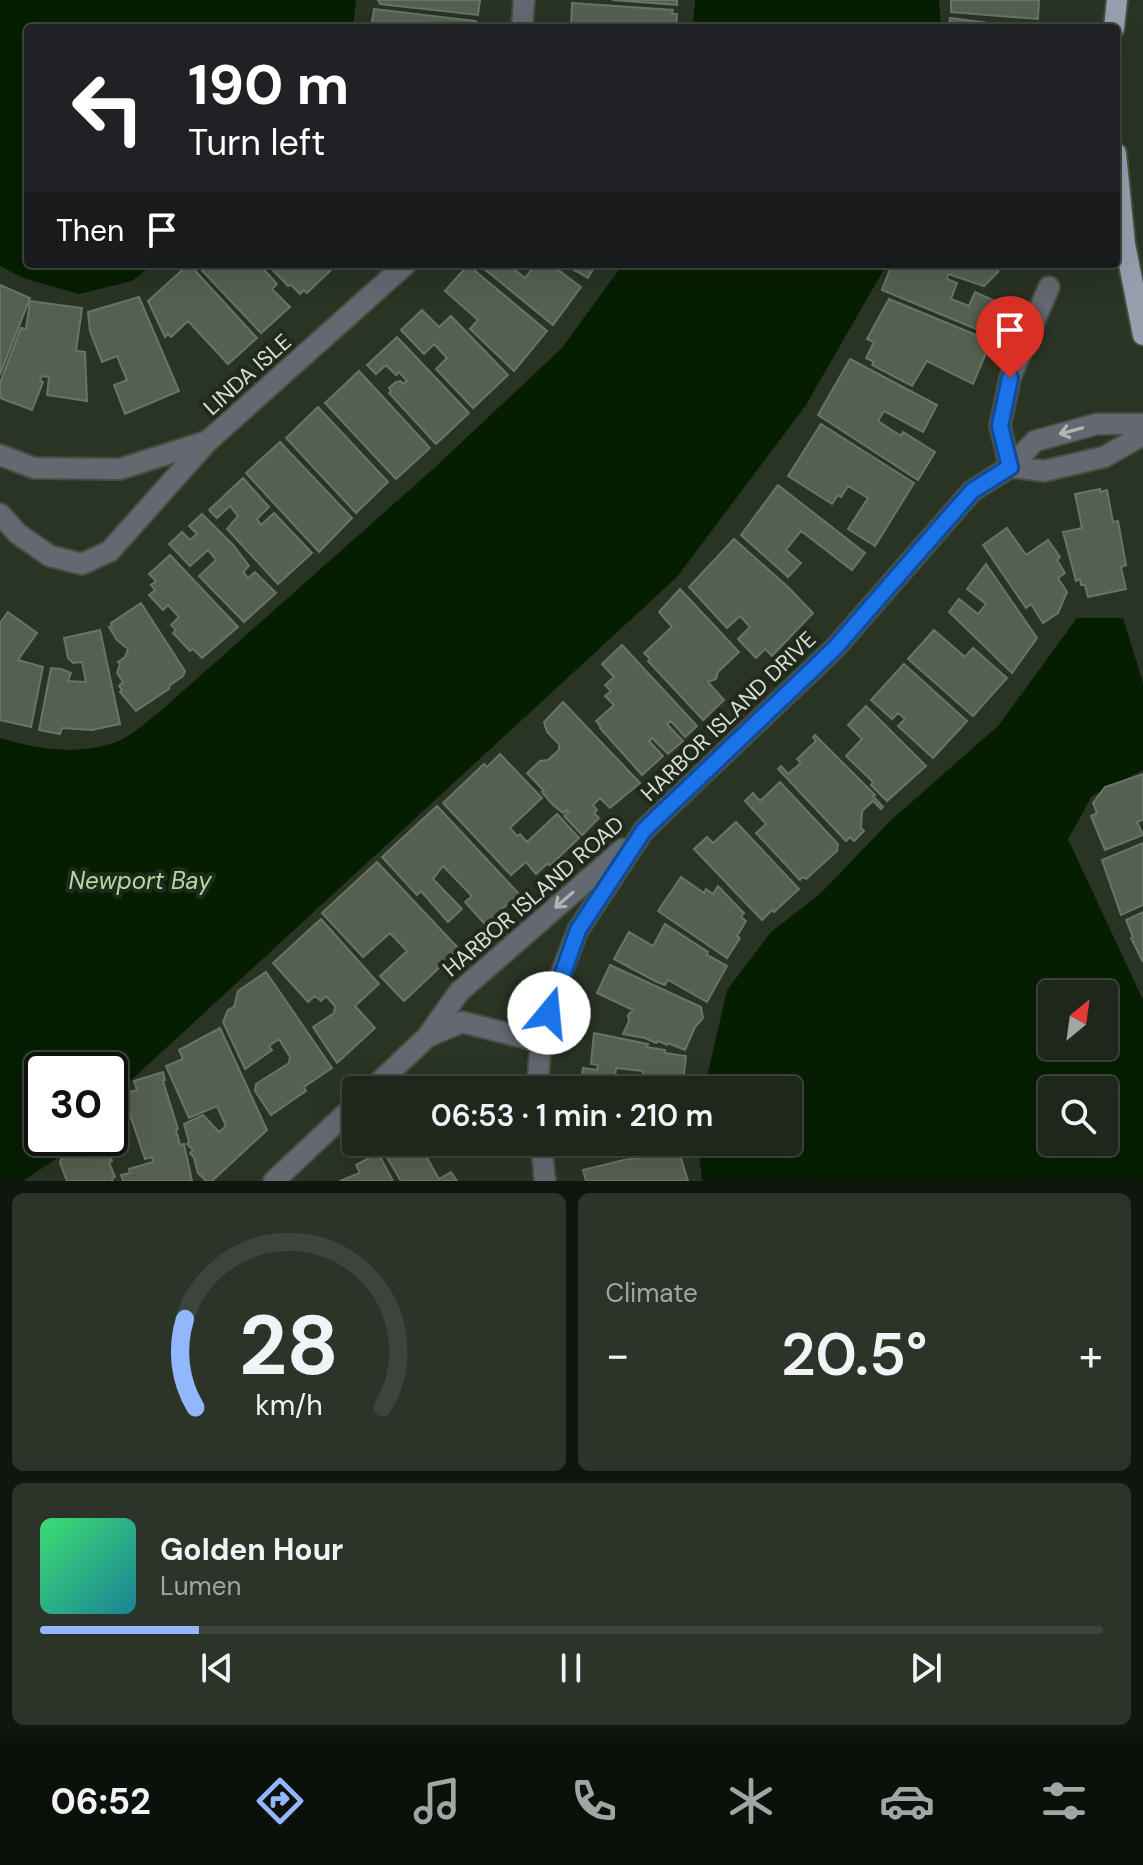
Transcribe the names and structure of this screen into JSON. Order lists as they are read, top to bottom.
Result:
{
  "streets": {
    "street": ["LINDA ISLE", "HARBOR ISLAND DRIVE", "HARBOR ISLAND ROAD"]
  },
  "crossings": [
    ["HARBOR ISLAND DRIVE", "HARBOR ISLAND ROAD"]
  ],
  "one_way": ["HARBOR ISLAND ROAD"],
  "water": ["Newport Bay"],
  "north": "top right",
  "page": {
    "turn": ["190 m", "Turn left"],
    "then": "Then",
    "limit": "30",
    "trip": "06:53 · 1 min · 210 m",
    "tile": "Climate",
    "heat": ["−", "20.5°", "+"],
    "song": ["Golden Hour", "Lumen"],
    "tabs": "06:52",
    "gauge": ["28", "km/h"]
  }
}
